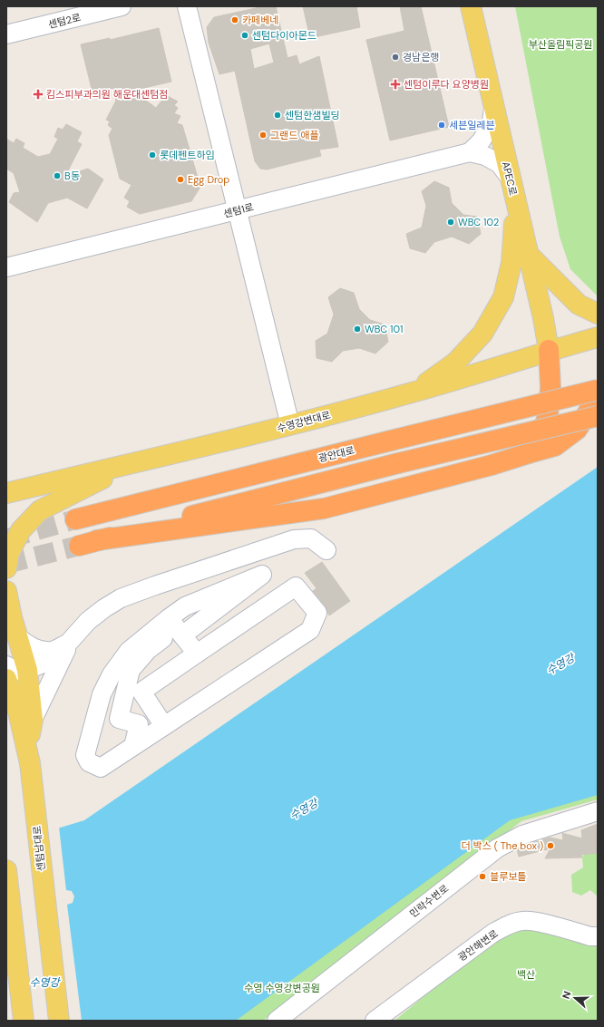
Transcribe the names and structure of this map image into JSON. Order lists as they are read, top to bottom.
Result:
{
  "streets": {
    "highway": ["광안대로"],
    "main road": ["APEC로", "수영강변대로", "센텀남대로"],
    "street": [
      "센텀2로",
      "센텀1로",
      "민락수변로",
      "광안해변로"
    ]
  },
  "crossings": [
    ["APEC로", "수영강변대로"]
  ],
  "water": ["수영강"],
  "parks": ["부산올림픽공원", "백산", "수영 수영강변공원"],
  "places": {
    "other": [
      "카페베네",
      "센텀다이아몬드",
      "경남은행",
      "센텀한샘빌딩",
      "세븐일레븐",
      "그랜드 애플",
      "롯데펜트하임",
      "B동",
      "Egg Drop",
      "WBC 102",
      "WBC 101",
      "더 박스 ( The box )",
      "블루보틀"
    ],
    "health": ["센텀이루다 요양병원", "킴스피부과의원 해운대센텀점"]
  },
  "north": "left"
}
